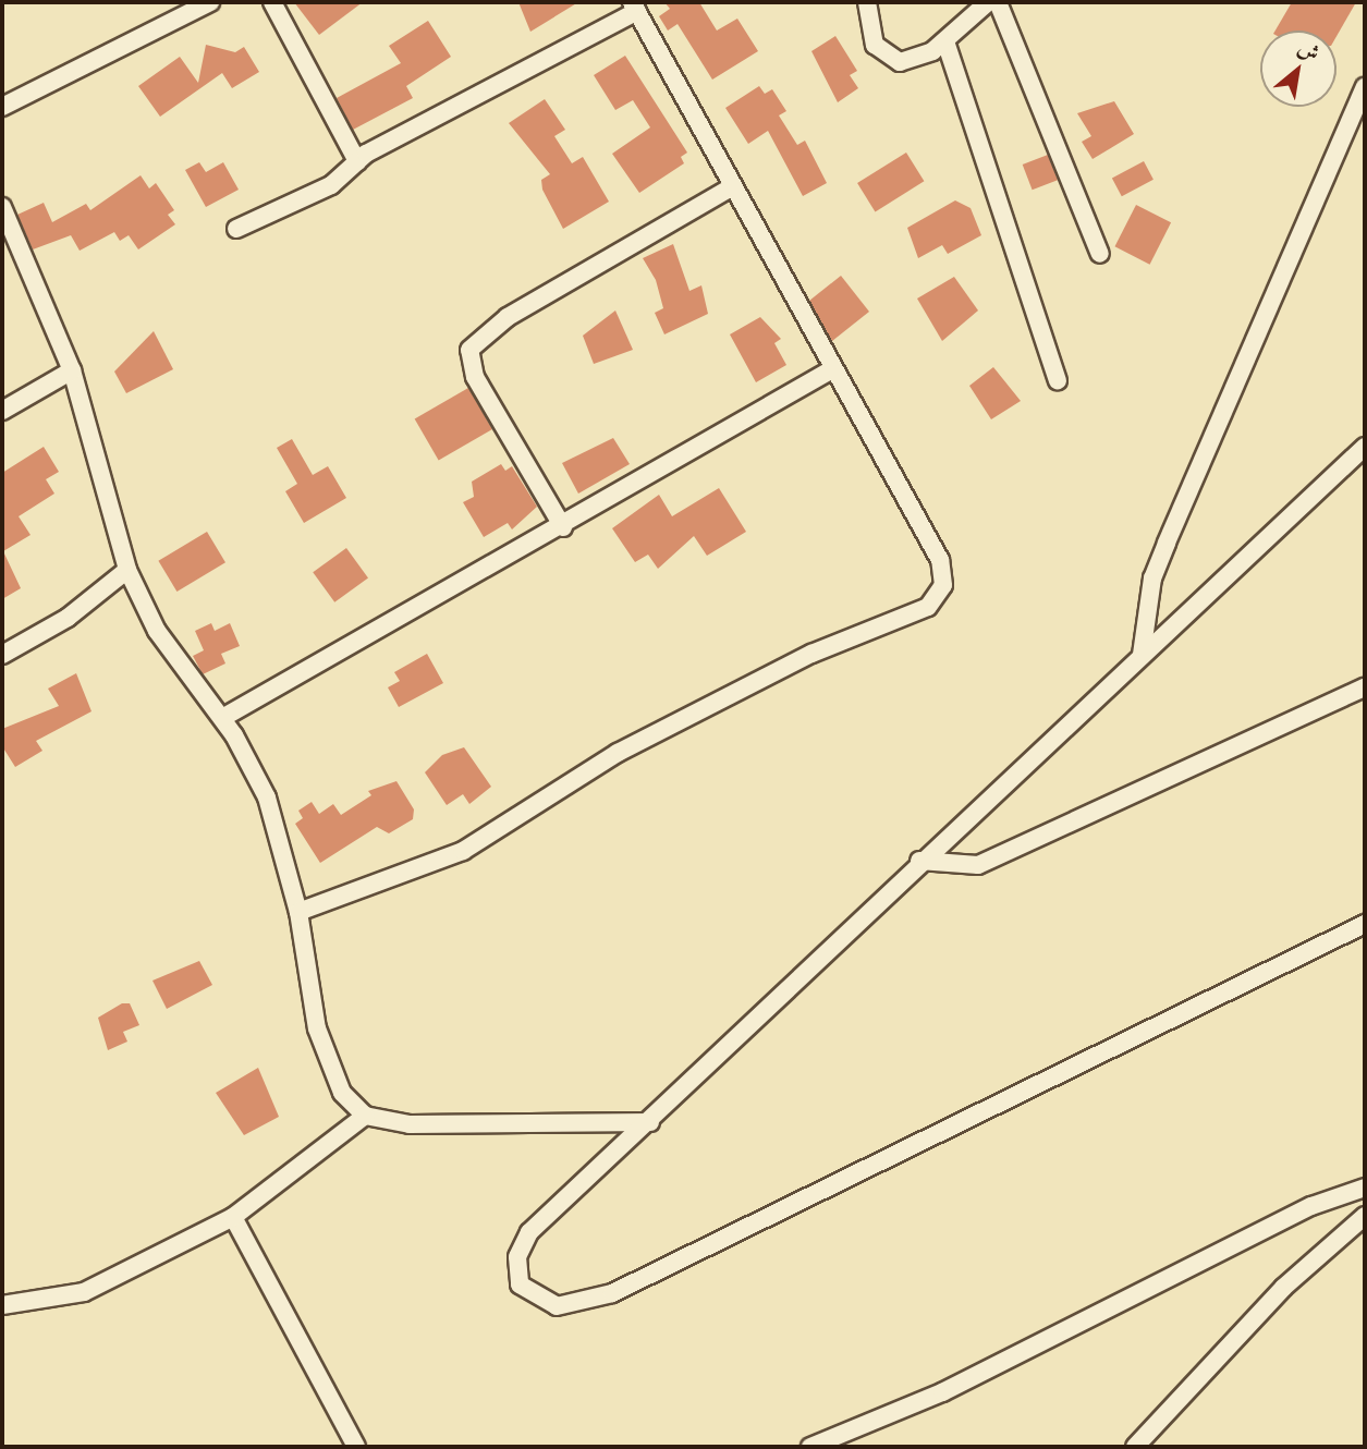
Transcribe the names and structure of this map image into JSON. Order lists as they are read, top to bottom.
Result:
{
  "north": "top right"
}
